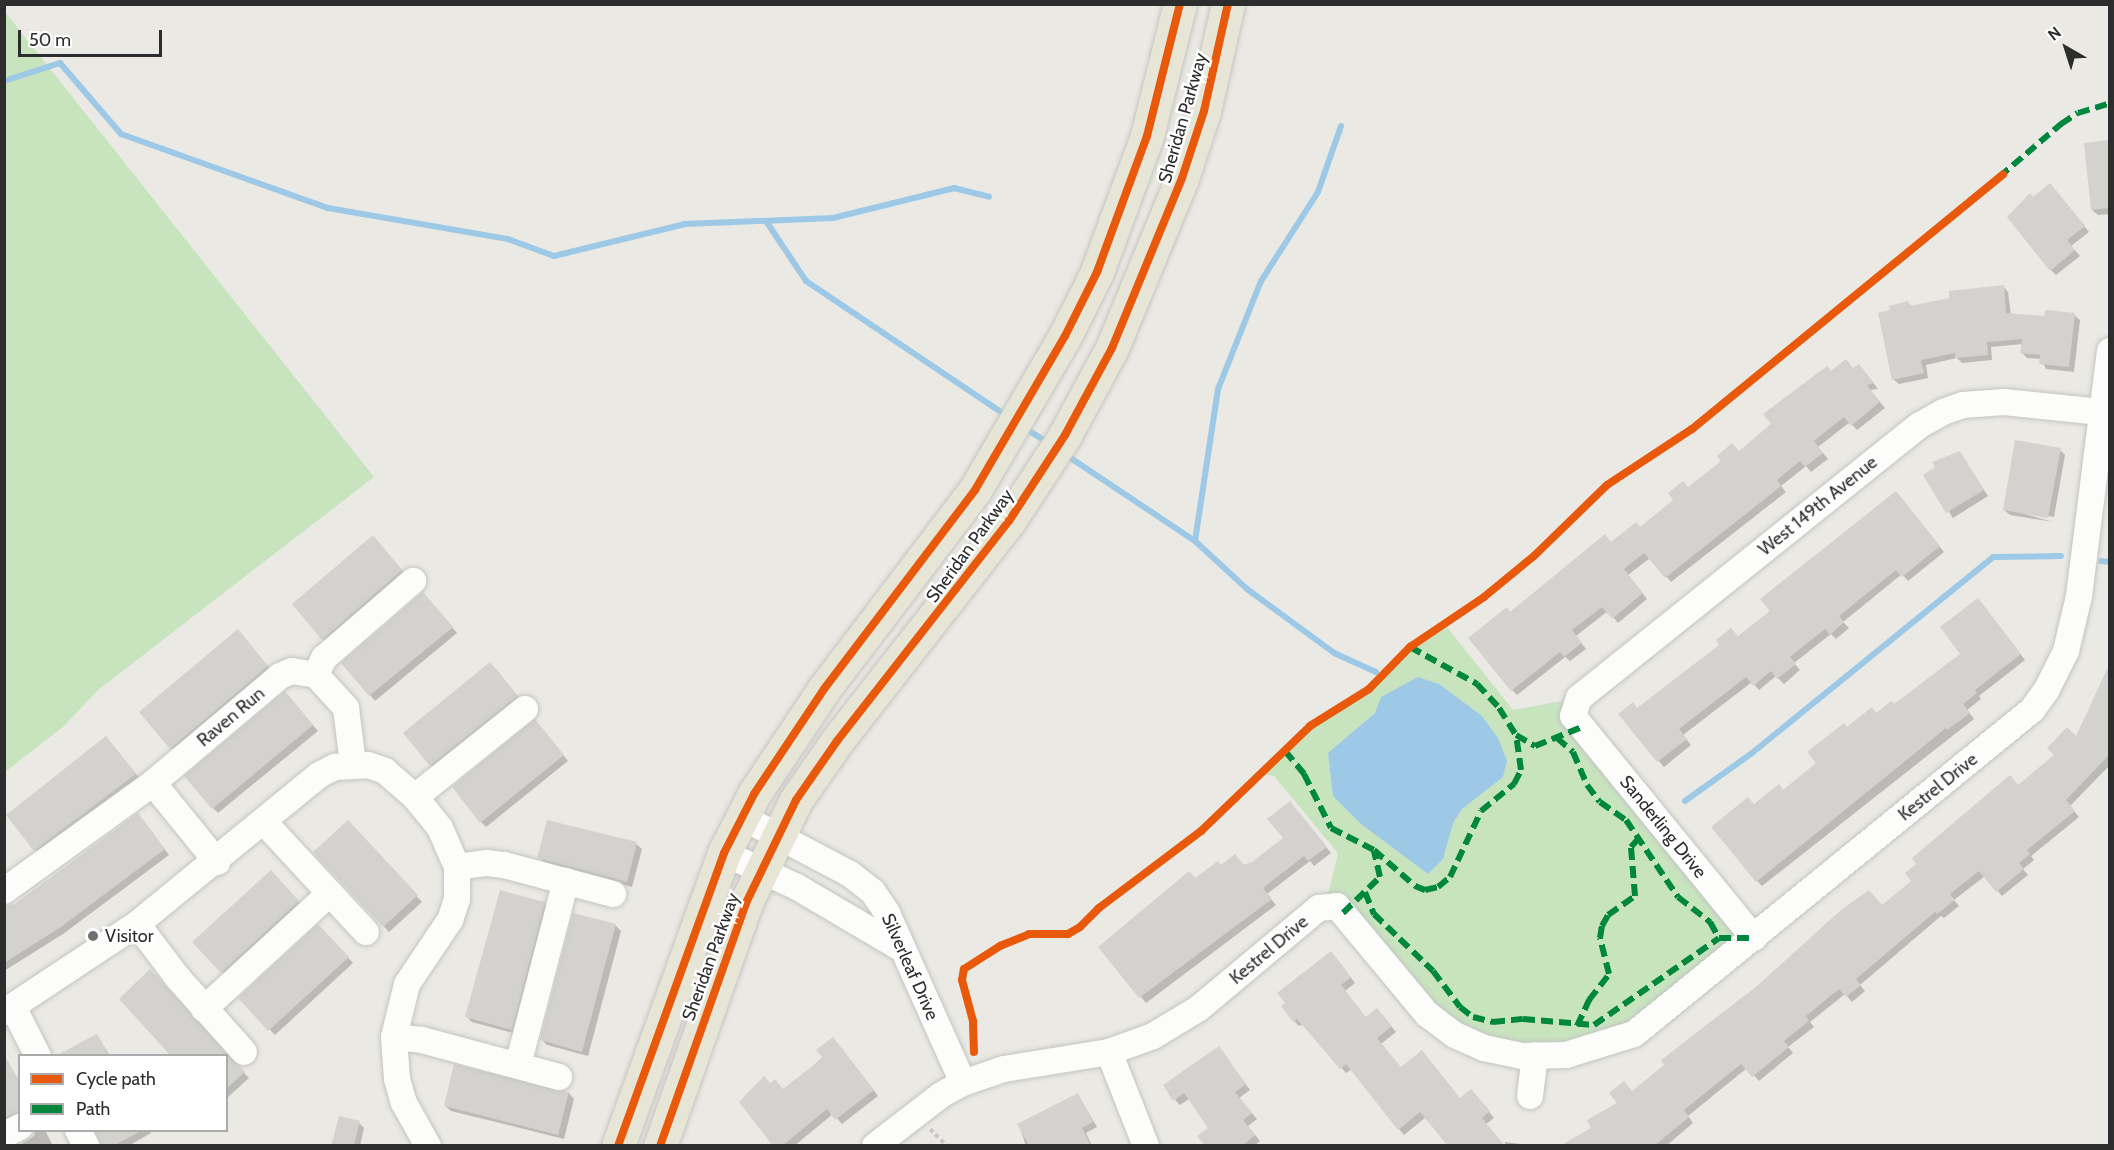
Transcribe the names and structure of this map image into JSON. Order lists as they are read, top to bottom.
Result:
{
  "streets": {
    "main road": ["Sheridan Parkway"],
    "street": [
      "West 149th Avenue",
      "Raven Run",
      "Kestrel Drive",
      "Sanderling Drive",
      "Silverleaf Drive"
    ]
  },
  "crossings": [
    ["Sheridan Parkway", "Silverleaf Drive"],
    ["West 149th Avenue", "Kestrel Drive"],
    ["West 149th Avenue", "Sanderling Drive"],
    ["Kestrel Drive", "Sanderling Drive"],
    ["Kestrel Drive", "Silverleaf Drive"]
  ],
  "places": ["Visitor"],
  "legend": ["Cycle path", "Path"],
  "scale_bar": "50 m",
  "north": "top left"
}
